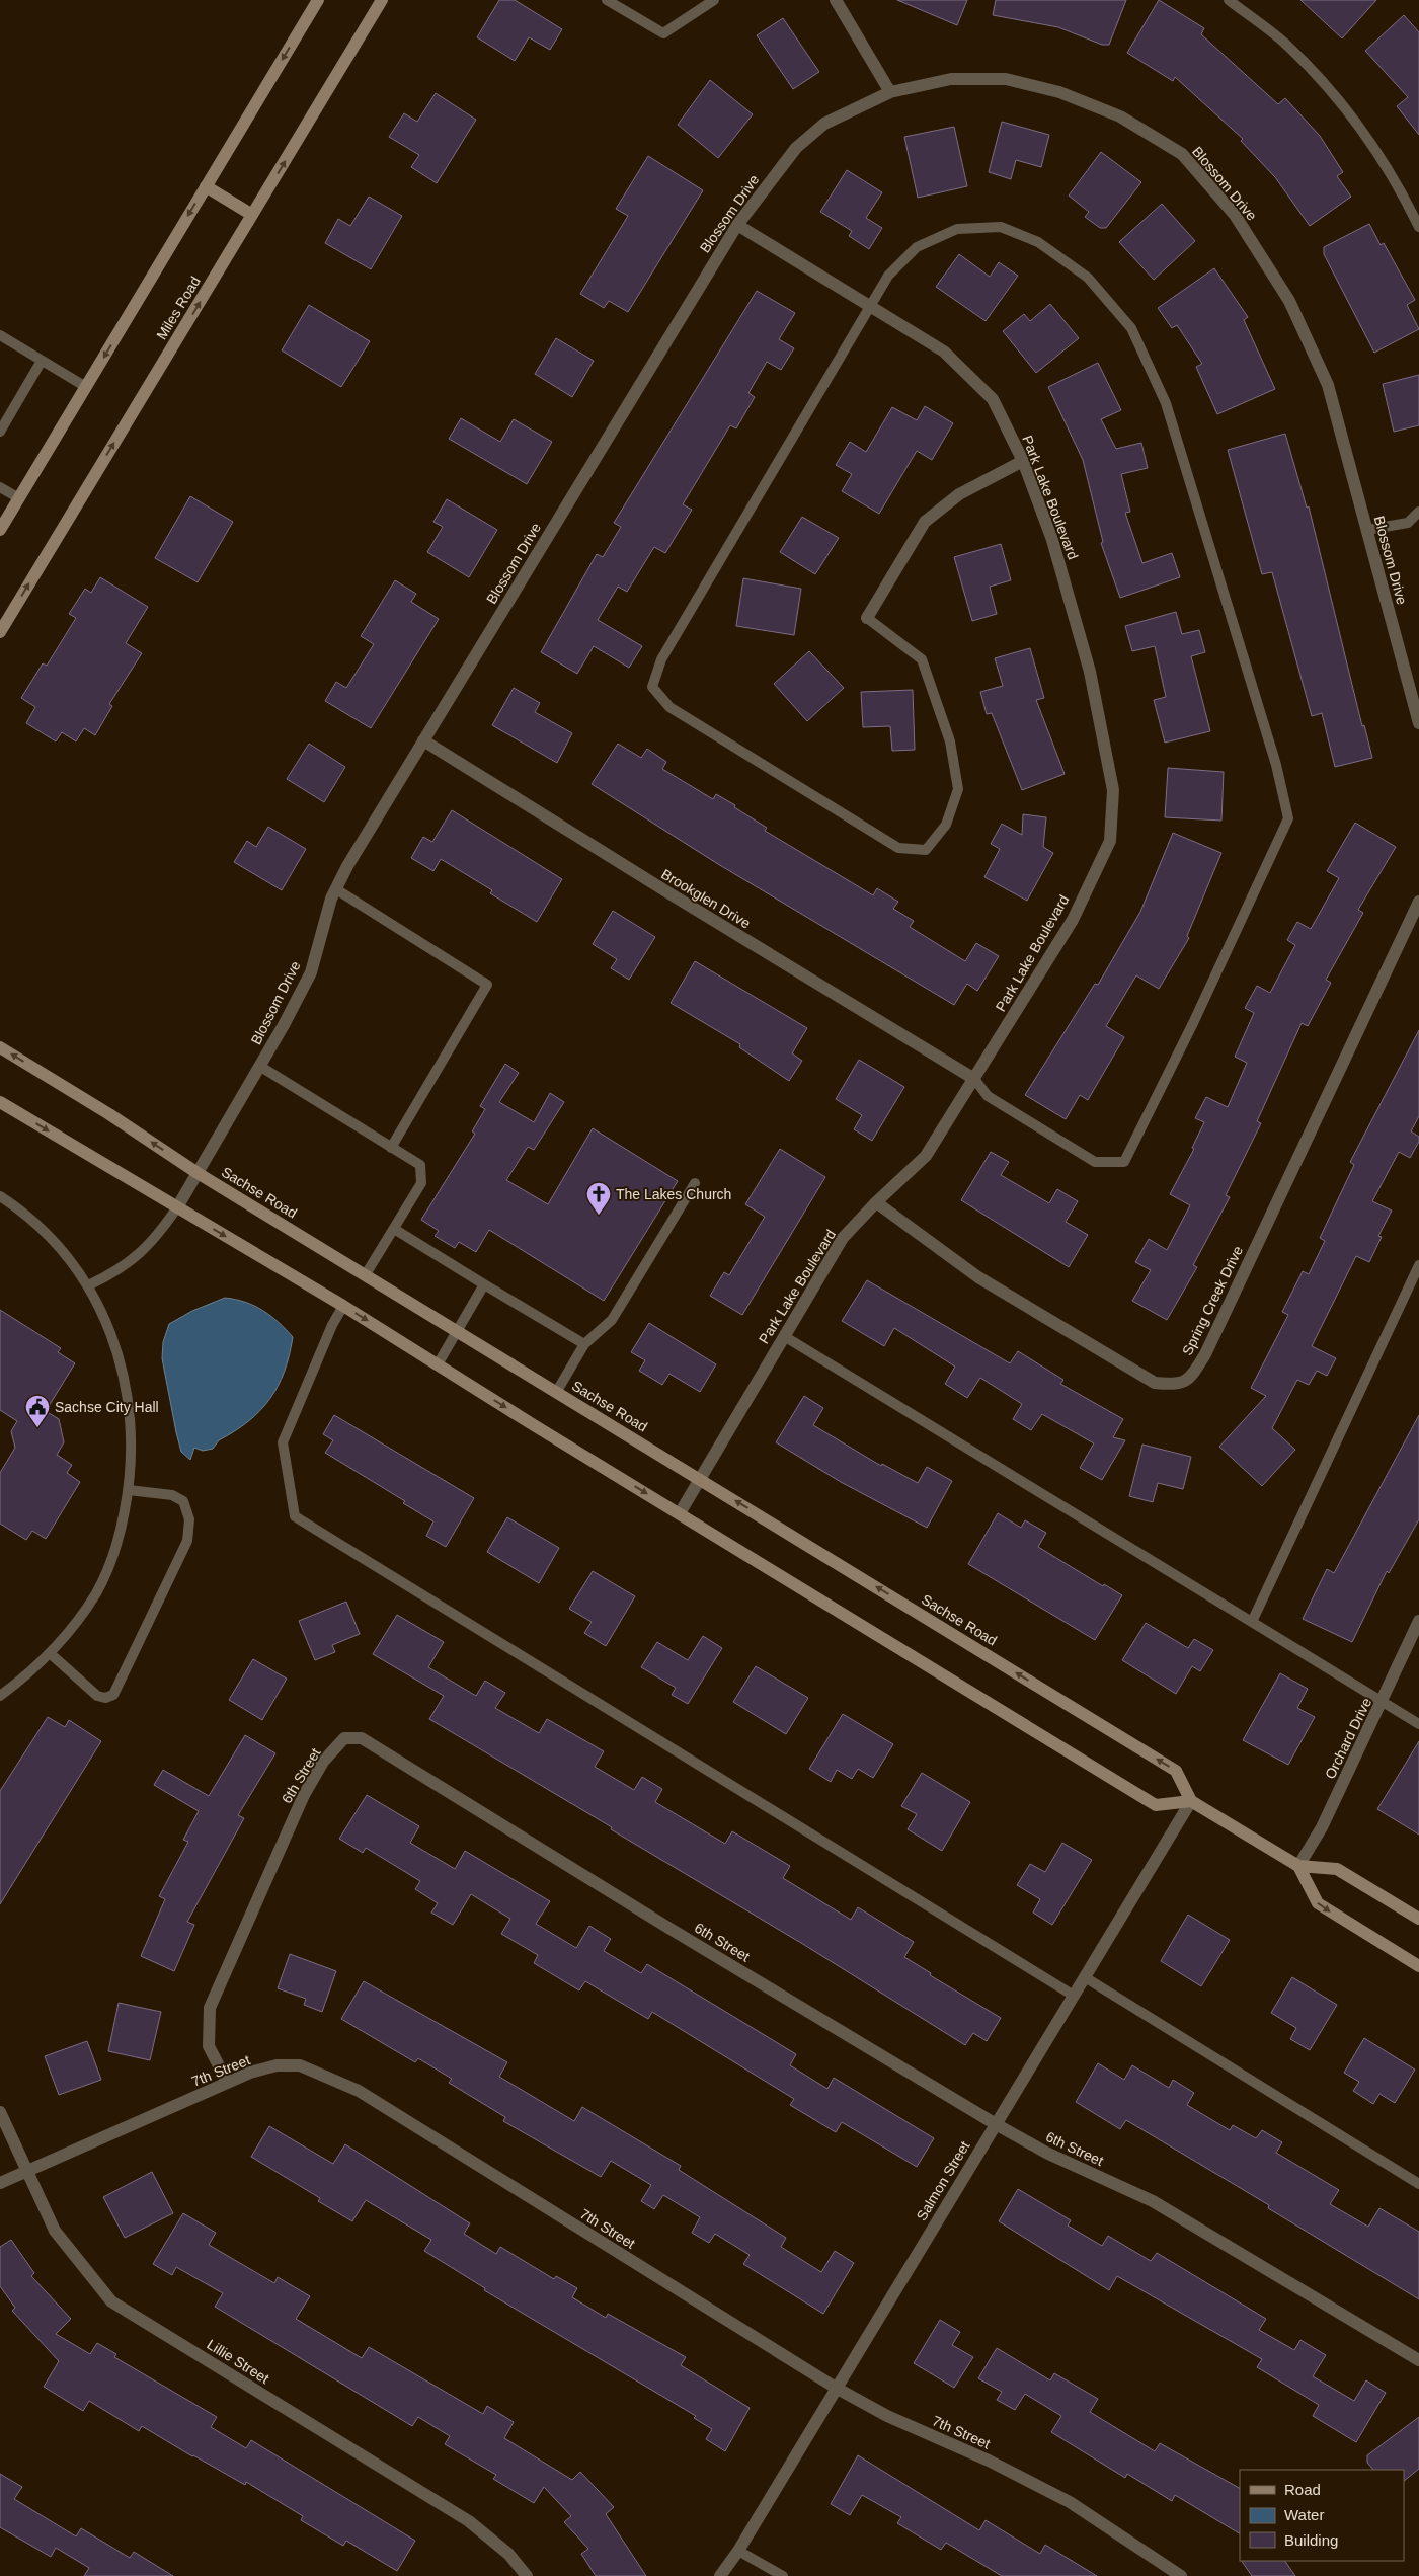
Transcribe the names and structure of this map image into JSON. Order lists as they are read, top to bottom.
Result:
{
  "streets": {
    "main road": ["Miles Road", "Sachse Road"],
    "street": [
      "Blossom Drive",
      "Park Lake Boulevard",
      "Brookglen Drive",
      "Spring Creek Drive",
      "Orchard Drive",
      "6th Street",
      "7th Street",
      "Salmon Street",
      "Lillie Street"
    ]
  },
  "crossings": [
    ["Blossom Drive", "Park Lake Boulevard"],
    ["Blossom Drive", "Brookglen Drive"],
    ["Blossom Drive", "Sachse Road"],
    ["Park Lake Boulevard", "Brookglen Drive"],
    ["Park Lake Boulevard", "Sachse Road"],
    ["Park Lake Boulevard", "Spring Creek Drive"],
    ["Sachse Road", "Salmon Street"],
    ["6th Street", "7th Street"],
    ["6th Street", "Salmon Street"],
    ["7th Street", "Salmon Street"],
    ["7th Street", "Lillie Street"]
  ],
  "places": {
    "church": ["The Lakes Church"],
    "public building": ["Sachse City Hall"]
  },
  "legend": ["Road", "Water", "Building"]
}
